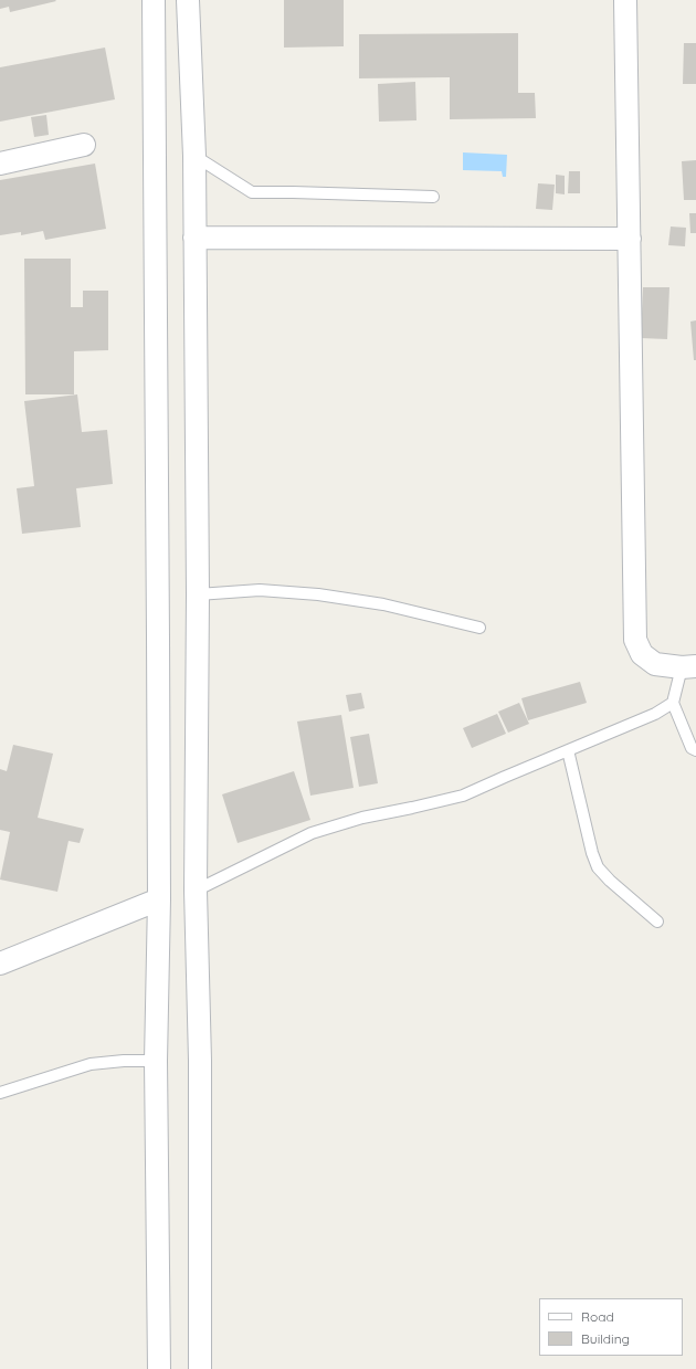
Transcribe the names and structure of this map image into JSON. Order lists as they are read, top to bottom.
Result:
{
  "legend": ["Road", "Building"]
}
